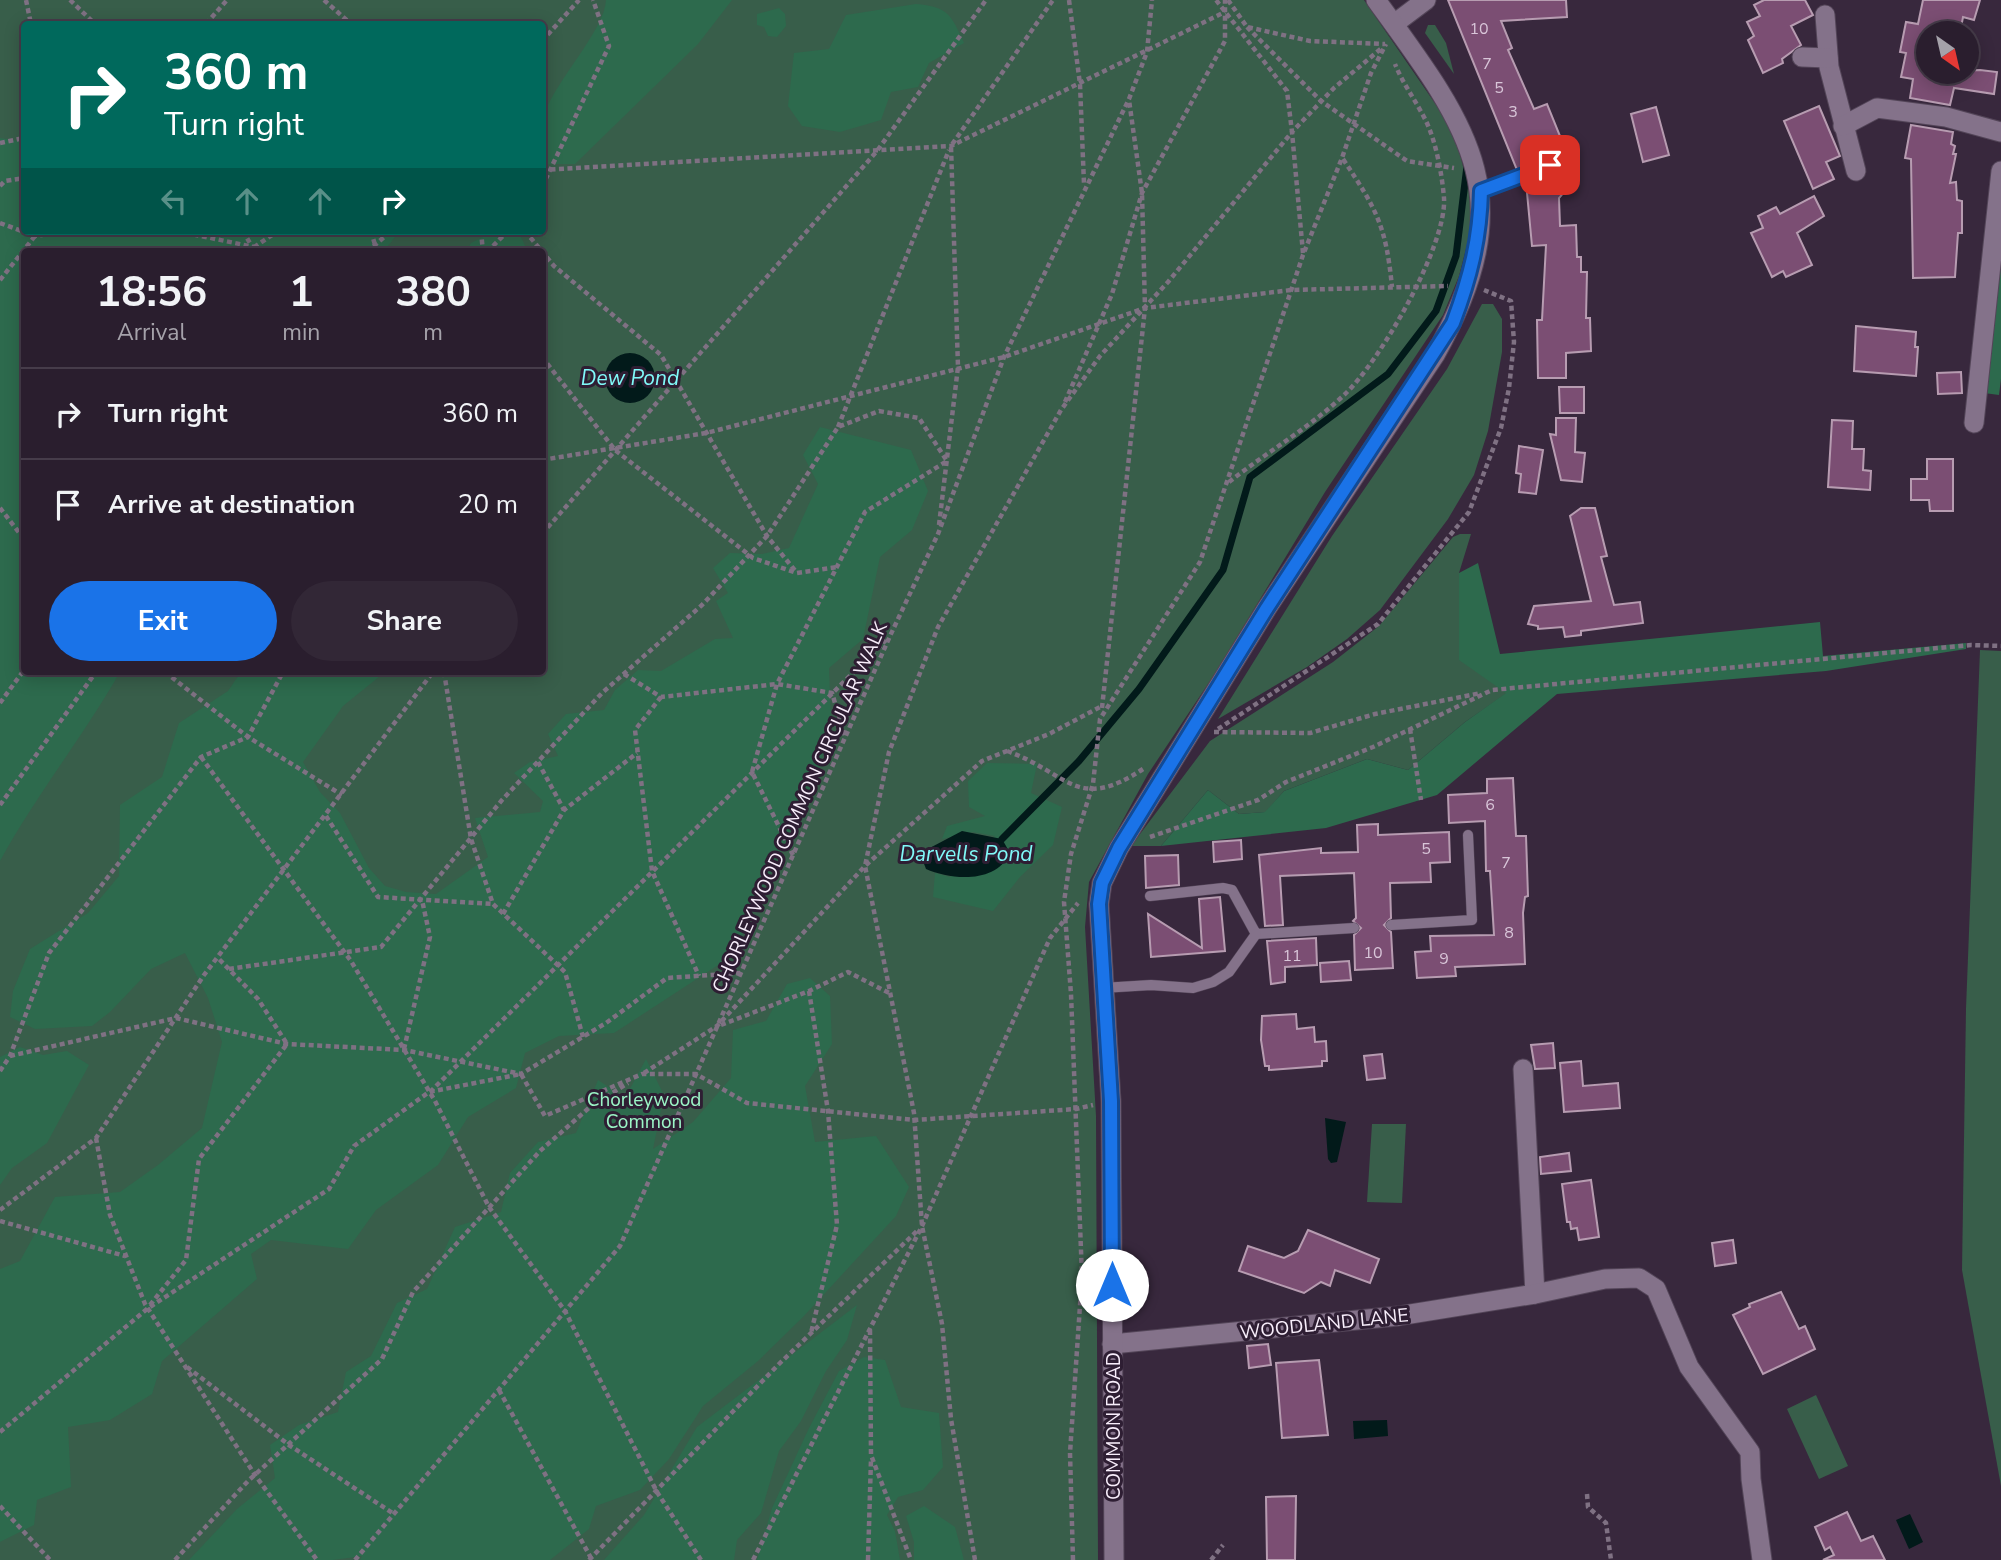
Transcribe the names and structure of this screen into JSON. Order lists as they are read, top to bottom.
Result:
{
  "streets": {
    "street": ["WOODLAND LANE", "COMMON ROAD"],
    "path": ["CHORLEYWOOD COMMON CIRCULAR WALK"]
  },
  "crossings": [
    ["WOODLAND LANE", "COMMON ROAD"]
  ],
  "water": ["Dew Pond", "Darvells Pond"],
  "parks": ["Chorleywood Common"],
  "house_numbers": [
    "10",
    "7",
    "5",
    "3",
    "6",
    "5",
    "7",
    "8",
    "10",
    "11",
    "9"
  ],
  "north": "bottom right",
  "page": {
    "turn": ["360 m", "Turn right"],
    "eta": [
      "18:56",
      "Arrival",
      "1",
      "min",
      "380",
      "m"
    ],
    "list": [
      {
        "name": "Turn right",
        "value": "360 m"
      },
      {
        "name": "Arrive at destination",
        "value": "20 m"
      }
    ],
    "buttons": ["Exit", "Share"]
  }
}
